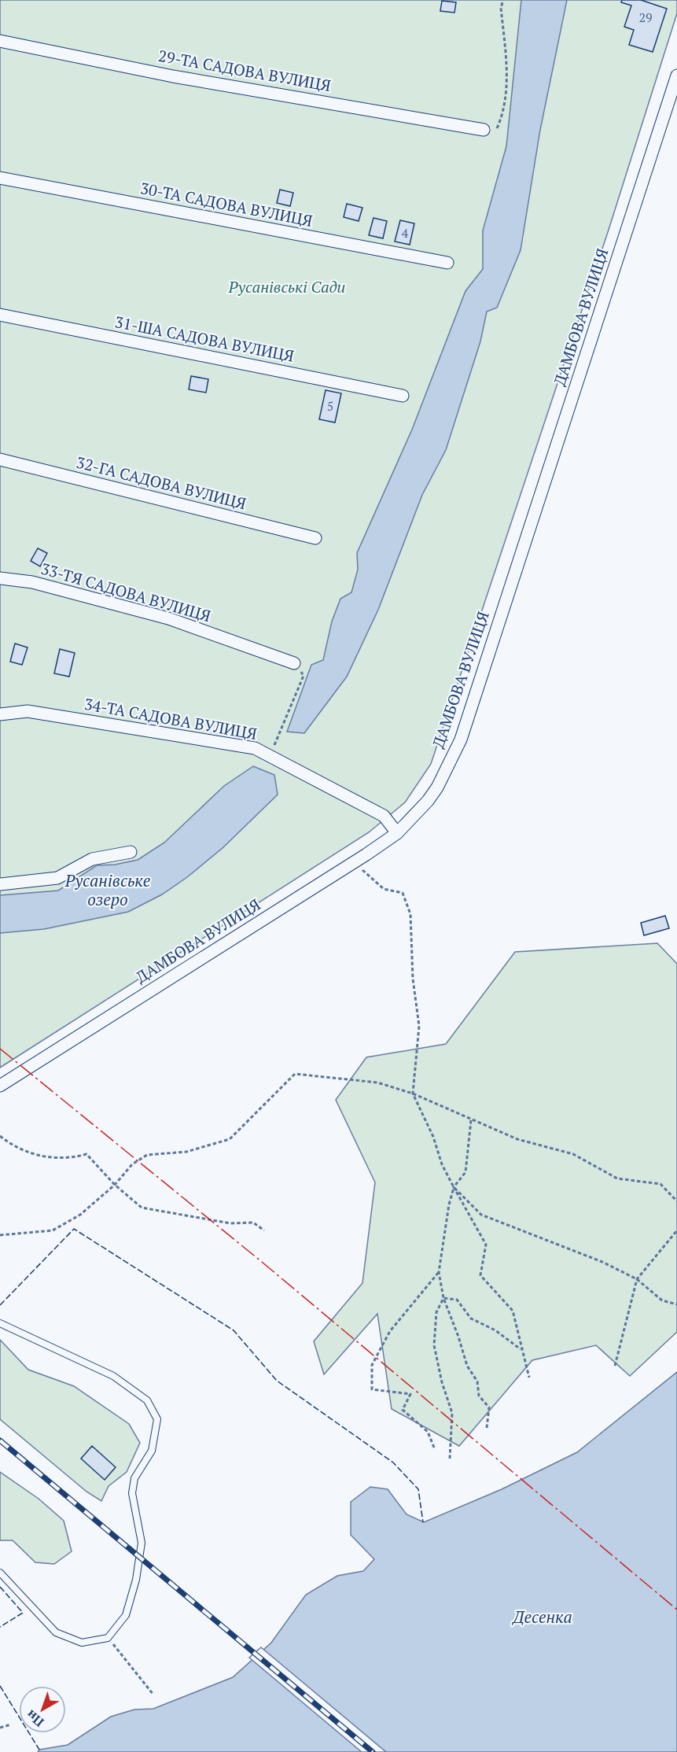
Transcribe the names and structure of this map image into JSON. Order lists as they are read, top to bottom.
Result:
{
  "streets": {
    "street": [
      "29-ТА САДОВА ВУЛИЦЯ",
      "30-ТА САДОВА ВУЛИЦЯ",
      "ДАМБОВА ВУЛИЦЯ",
      "31-ША САДОВА ВУЛИЦЯ",
      "32-ГА САДОВА ВУЛИЦЯ",
      "33-ТЯ САДОВА ВУЛИЦЯ",
      "34-ТА САДОВА ВУЛИЦЯ"
    ]
  },
  "crossings": [
    ["ДАМБОВА ВУЛИЦЯ", "34-ТА САДОВА ВУЛИЦЯ"]
  ],
  "water": ["Русанівське озеро", "Десенка"],
  "parks": ["Русанівські Сади"],
  "house_numbers": ["29", "4", "5"],
  "north": "bottom left"
}
